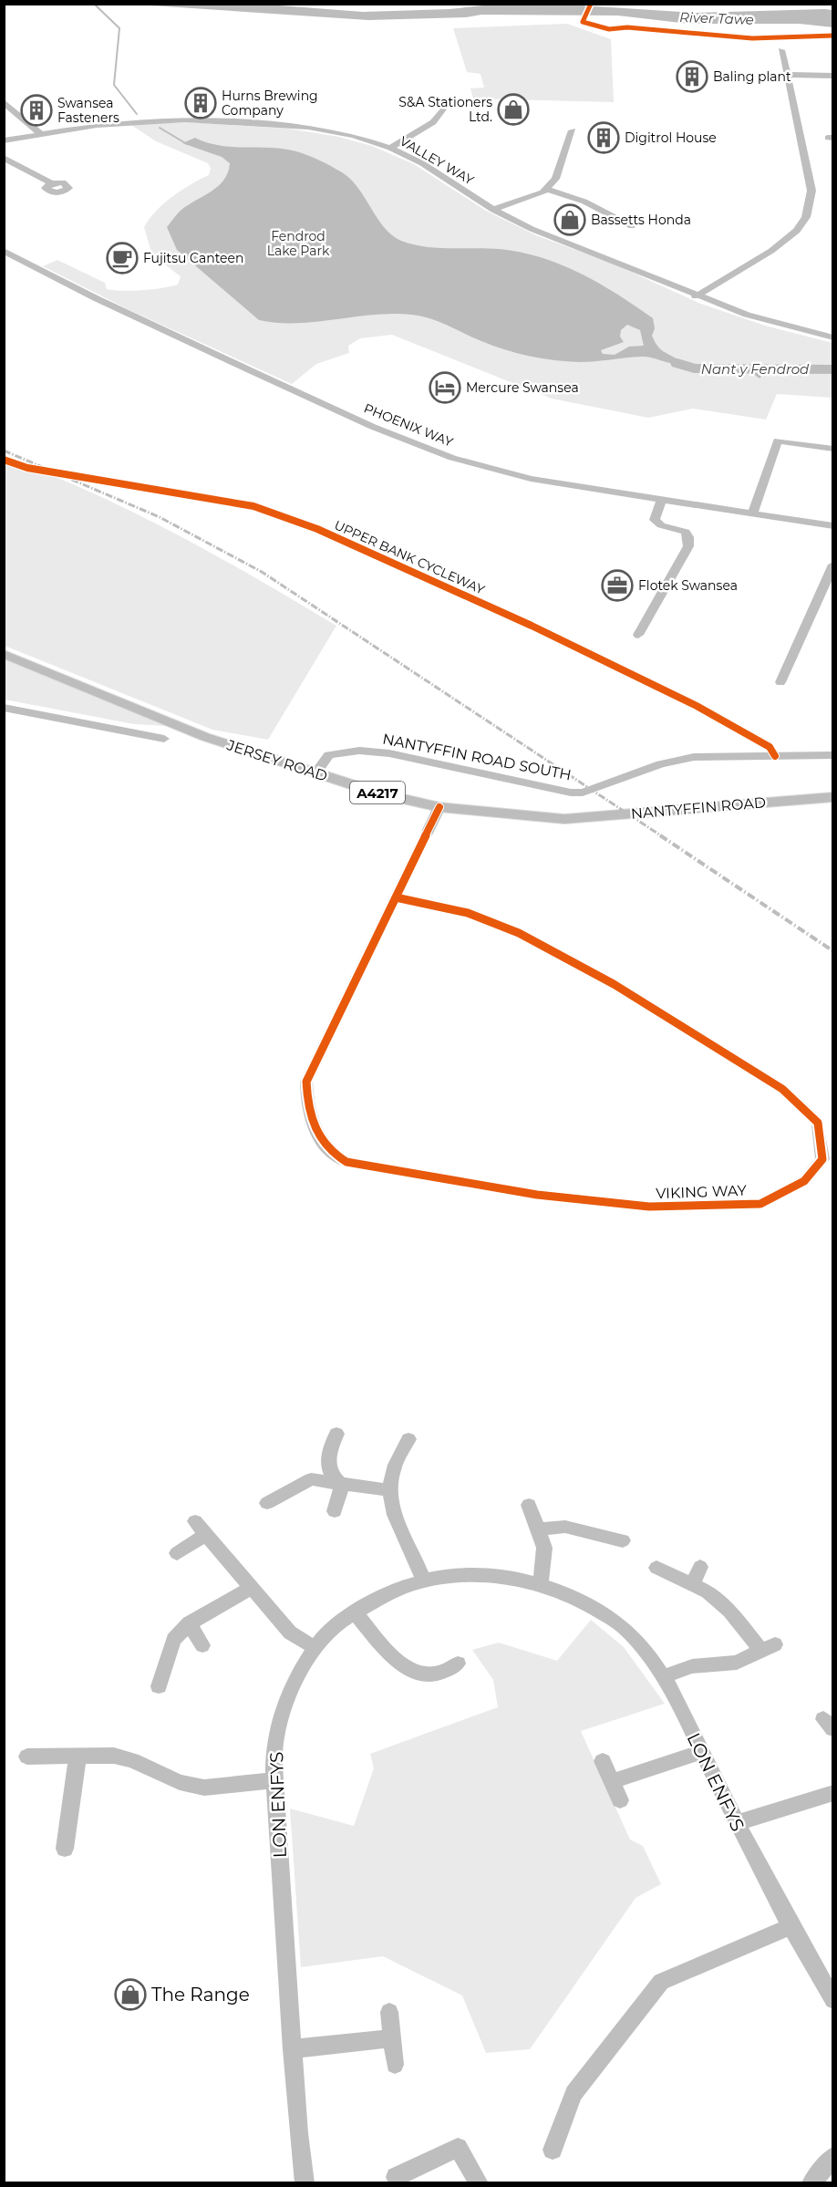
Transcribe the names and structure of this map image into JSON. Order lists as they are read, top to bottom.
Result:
{
  "streets": {
    "main road": ["JERSEY ROAD", "A4217", "NANTYFFIN ROAD"],
    "street": [
      "VALLEY WAY",
      "PHOENIX WAY",
      "NANTYFFIN ROAD SOUTH",
      "VIKING WAY",
      "LON ENFYS"
    ],
    "cycle path": ["UPPER BANK CYCLEWAY"]
  },
  "crossings": [
    ["NANTYFFIN ROAD SOUTH", "JERSEY ROAD"],
    ["JERSEY ROAD", "NANTYFFIN ROAD"],
    ["JERSEY ROAD", "VIKING WAY"]
  ],
  "water": ["River Tawe", "Nant y Fendrod"],
  "parks": ["Fendrod Lake Park"],
  "places": {
    "building": [
      "Baling plant",
      "Hurns Brewing Company",
      "Swansea Fasteners",
      "Digitrol House"
    ],
    "shop": ["S&A Stationers Ltd.", "Bassetts Honda", "The Range"],
    "cafe": ["Fujitsu Canteen"],
    "hotel": ["Mercure Swansea"],
    "office": ["Flotek Swansea"]
  }
}
